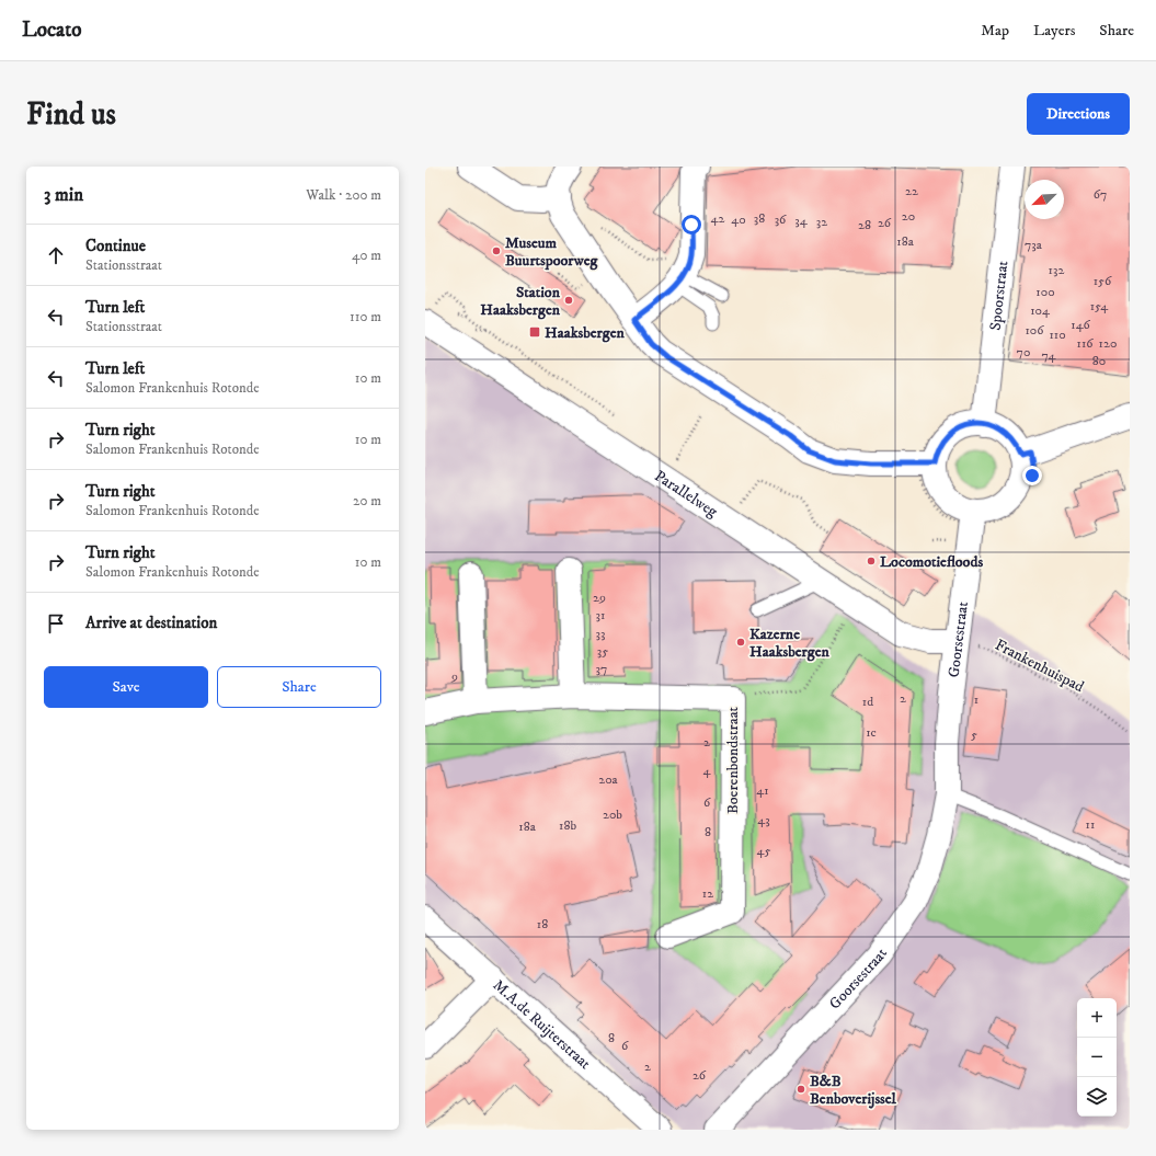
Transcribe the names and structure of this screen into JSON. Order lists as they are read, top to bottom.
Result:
{
  "streets": {
    "street": [
      "Spoorstraat",
      "Parallelweg",
      "Goorsestraat",
      "Boerenbondstraat",
      "M.A.de Ruijterstraat"
    ],
    "path": ["Frankenhuispad"]
  },
  "crossings": [
    ["Spoorstraat", "Goorsestraat"],
    ["Parallelweg", "Goorsestraat"],
    ["Parallelweg", "Frankenhuispad"],
    ["Goorsestraat", "Frankenhuispad"]
  ],
  "places": {
    "other": [
      "Museum Buurtspoorweg",
      "Station Haaksbergen",
      "Locomotiefloods",
      "Kazerne Haaksbergen",
      "B&B Benboverijssel"
    ],
    "transit": ["Haaksbergen"]
  },
  "house_numbers": [
    "22",
    "67",
    "20",
    "42",
    "38",
    "40",
    "36",
    "34",
    "32",
    "26",
    "28",
    "18a",
    "73a",
    "132",
    "156",
    "100",
    "154",
    "104",
    "146",
    "106",
    "110",
    "116",
    "120",
    "70",
    "74",
    "80",
    "29",
    "31",
    "33",
    "35",
    "37",
    "9",
    "2",
    "1",
    "1d",
    "1c",
    "5",
    "2",
    "4",
    "20a",
    "41",
    "6",
    "20b",
    "43",
    "11",
    "18b",
    "18a",
    "8",
    "45",
    "12",
    "18",
    "8",
    "6",
    "2",
    "26"
  ],
  "north": "bottom left",
  "page": {
    "header": "Locato",
    "nav": ["Map", "Layers", "Share"],
    "buttons": [
      "Directions",
      ["Save", "Share"]
    ],
    "title": "Find us",
    "heading": ["3 min", "Walk · 200 m"],
    "list": [
      ["Continue", "Stationsstraat", "40 m"],
      ["Turn left", "Stationsstraat", "110 m"],
      ["Turn left", "Salomon Frankenhuis Rotonde", "10 m"],
      ["Turn right", "Salomon Frankenhuis Rotonde", "10 m"],
      ["Turn right", "Salomon Frankenhuis Rotonde", "20 m"],
      ["Turn right", "Salomon Frankenhuis Rotonde", "10 m"],
      "Arrive at destination"
    ],
    "map_buttons": ["+", "−"]
  }
}
